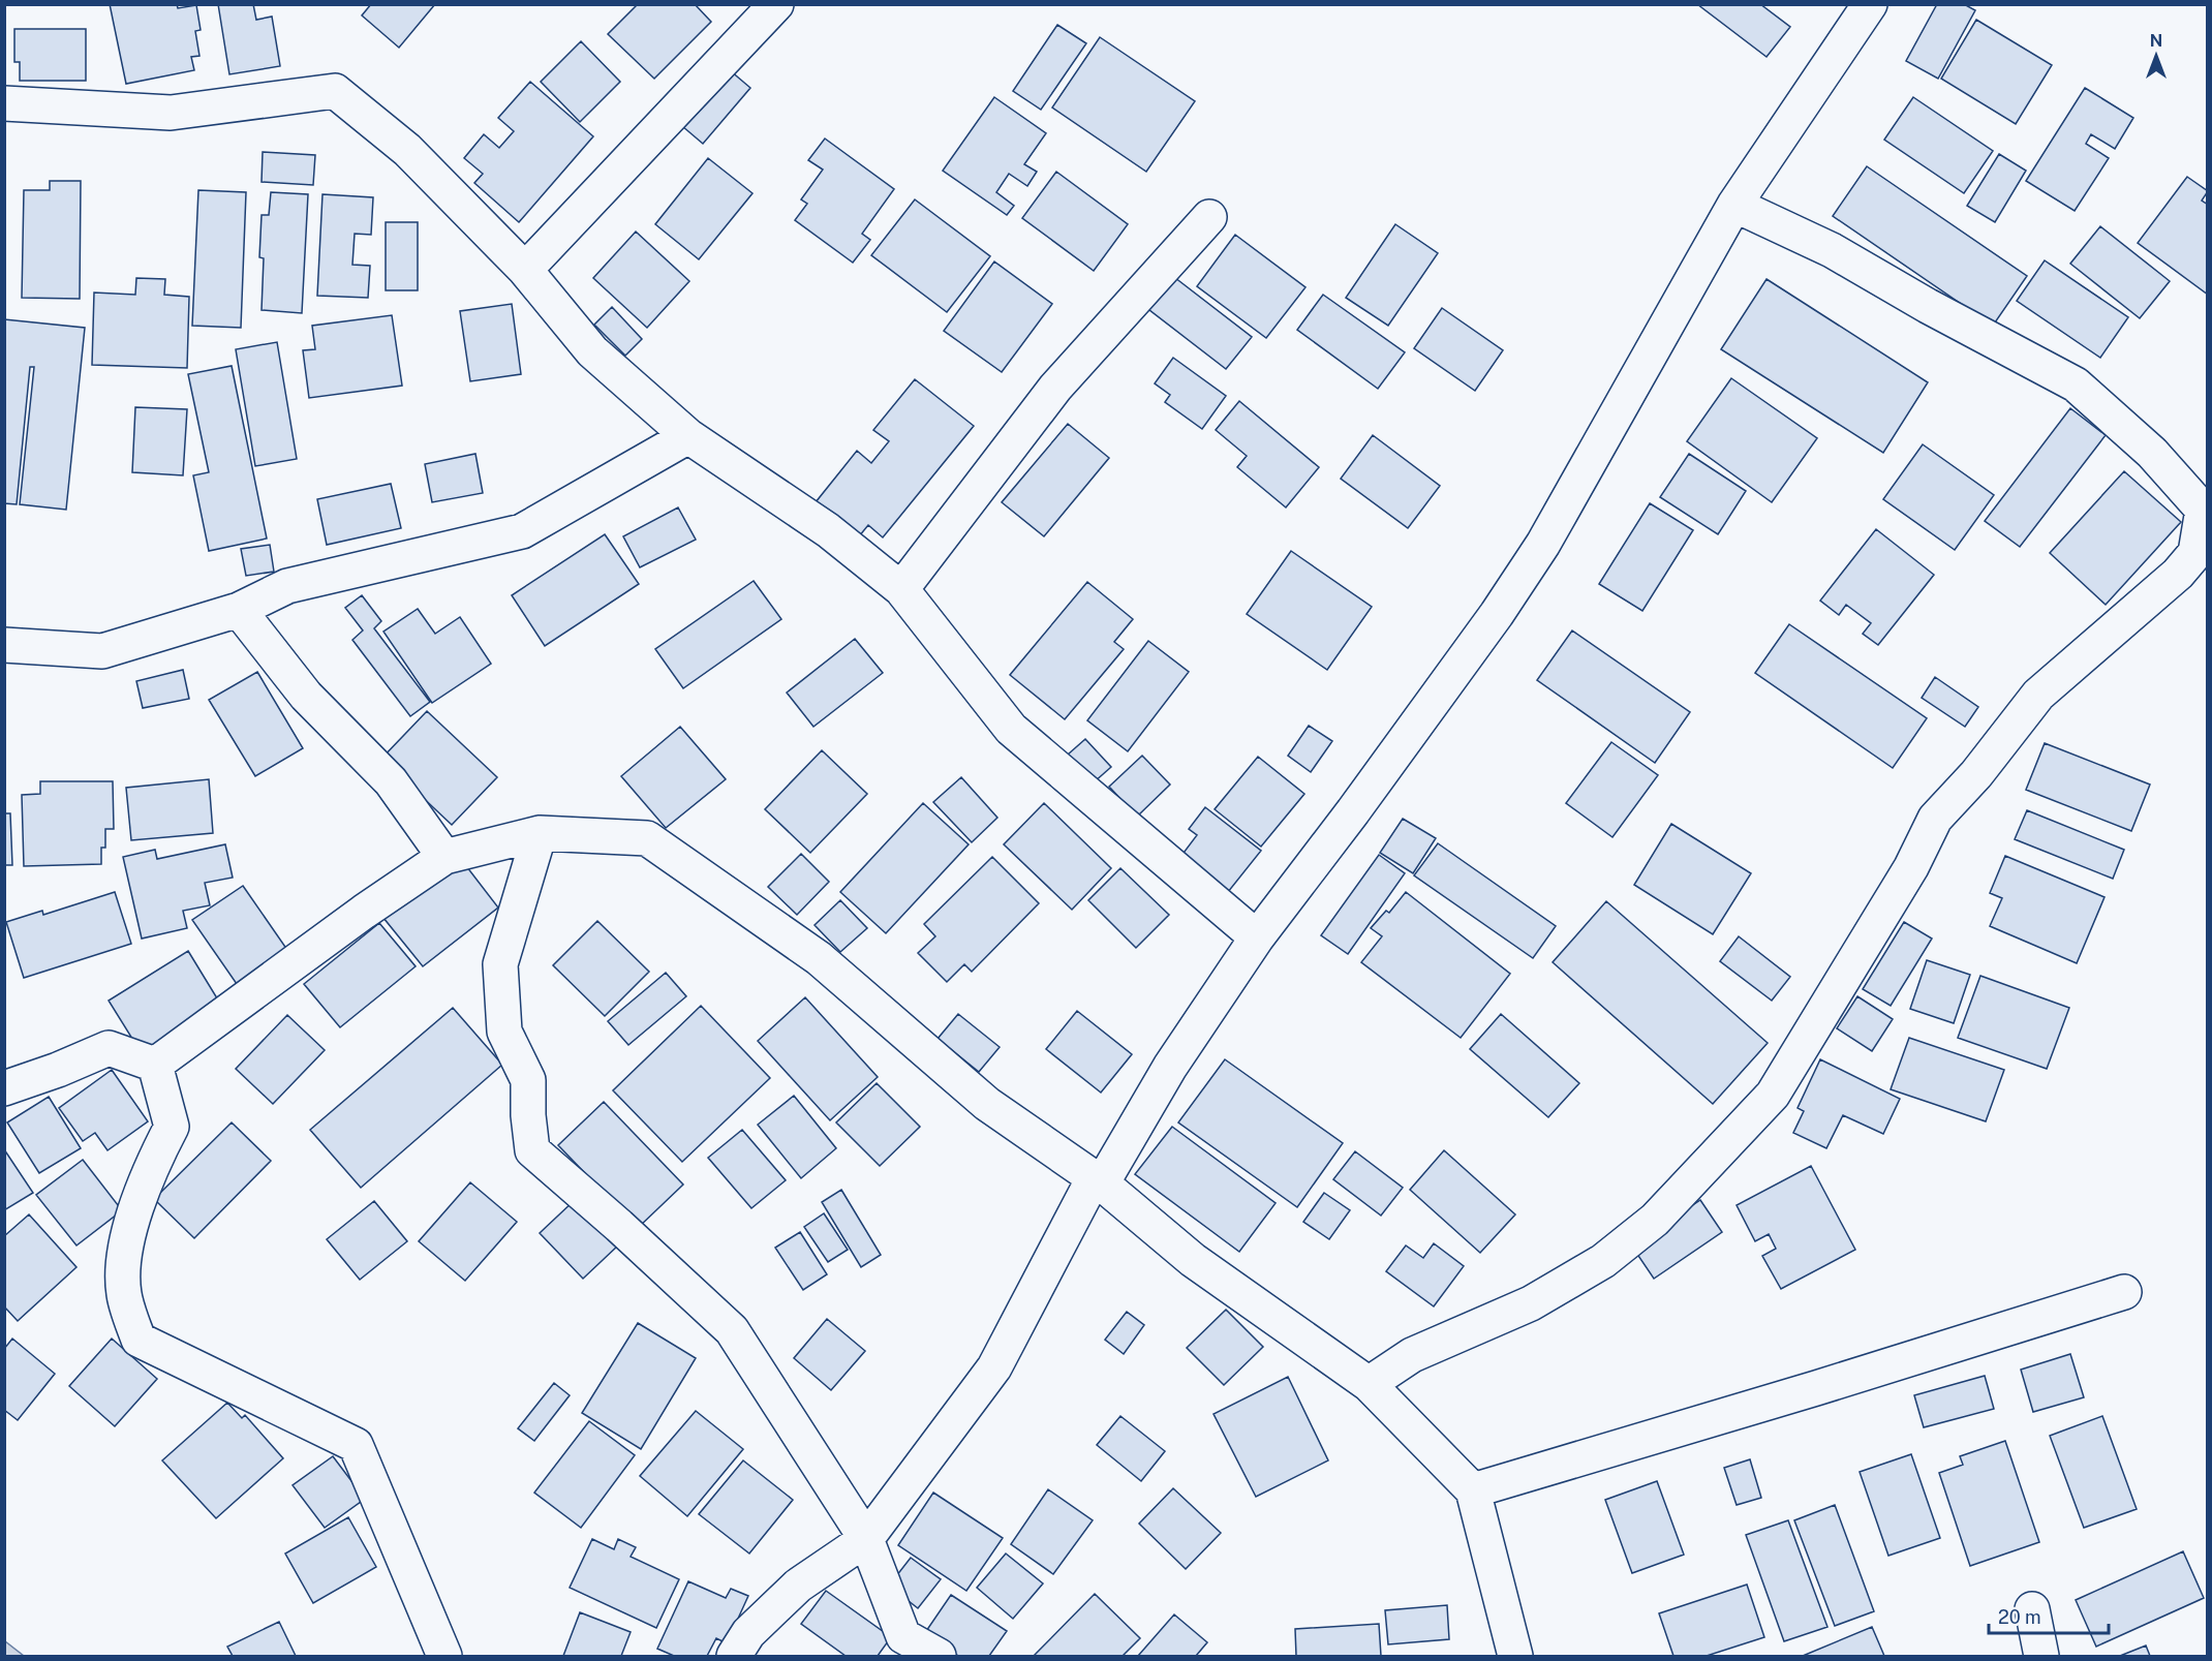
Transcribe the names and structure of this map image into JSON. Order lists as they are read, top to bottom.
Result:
{
  "scale_bar": "20 m",
  "north": "top"
}
